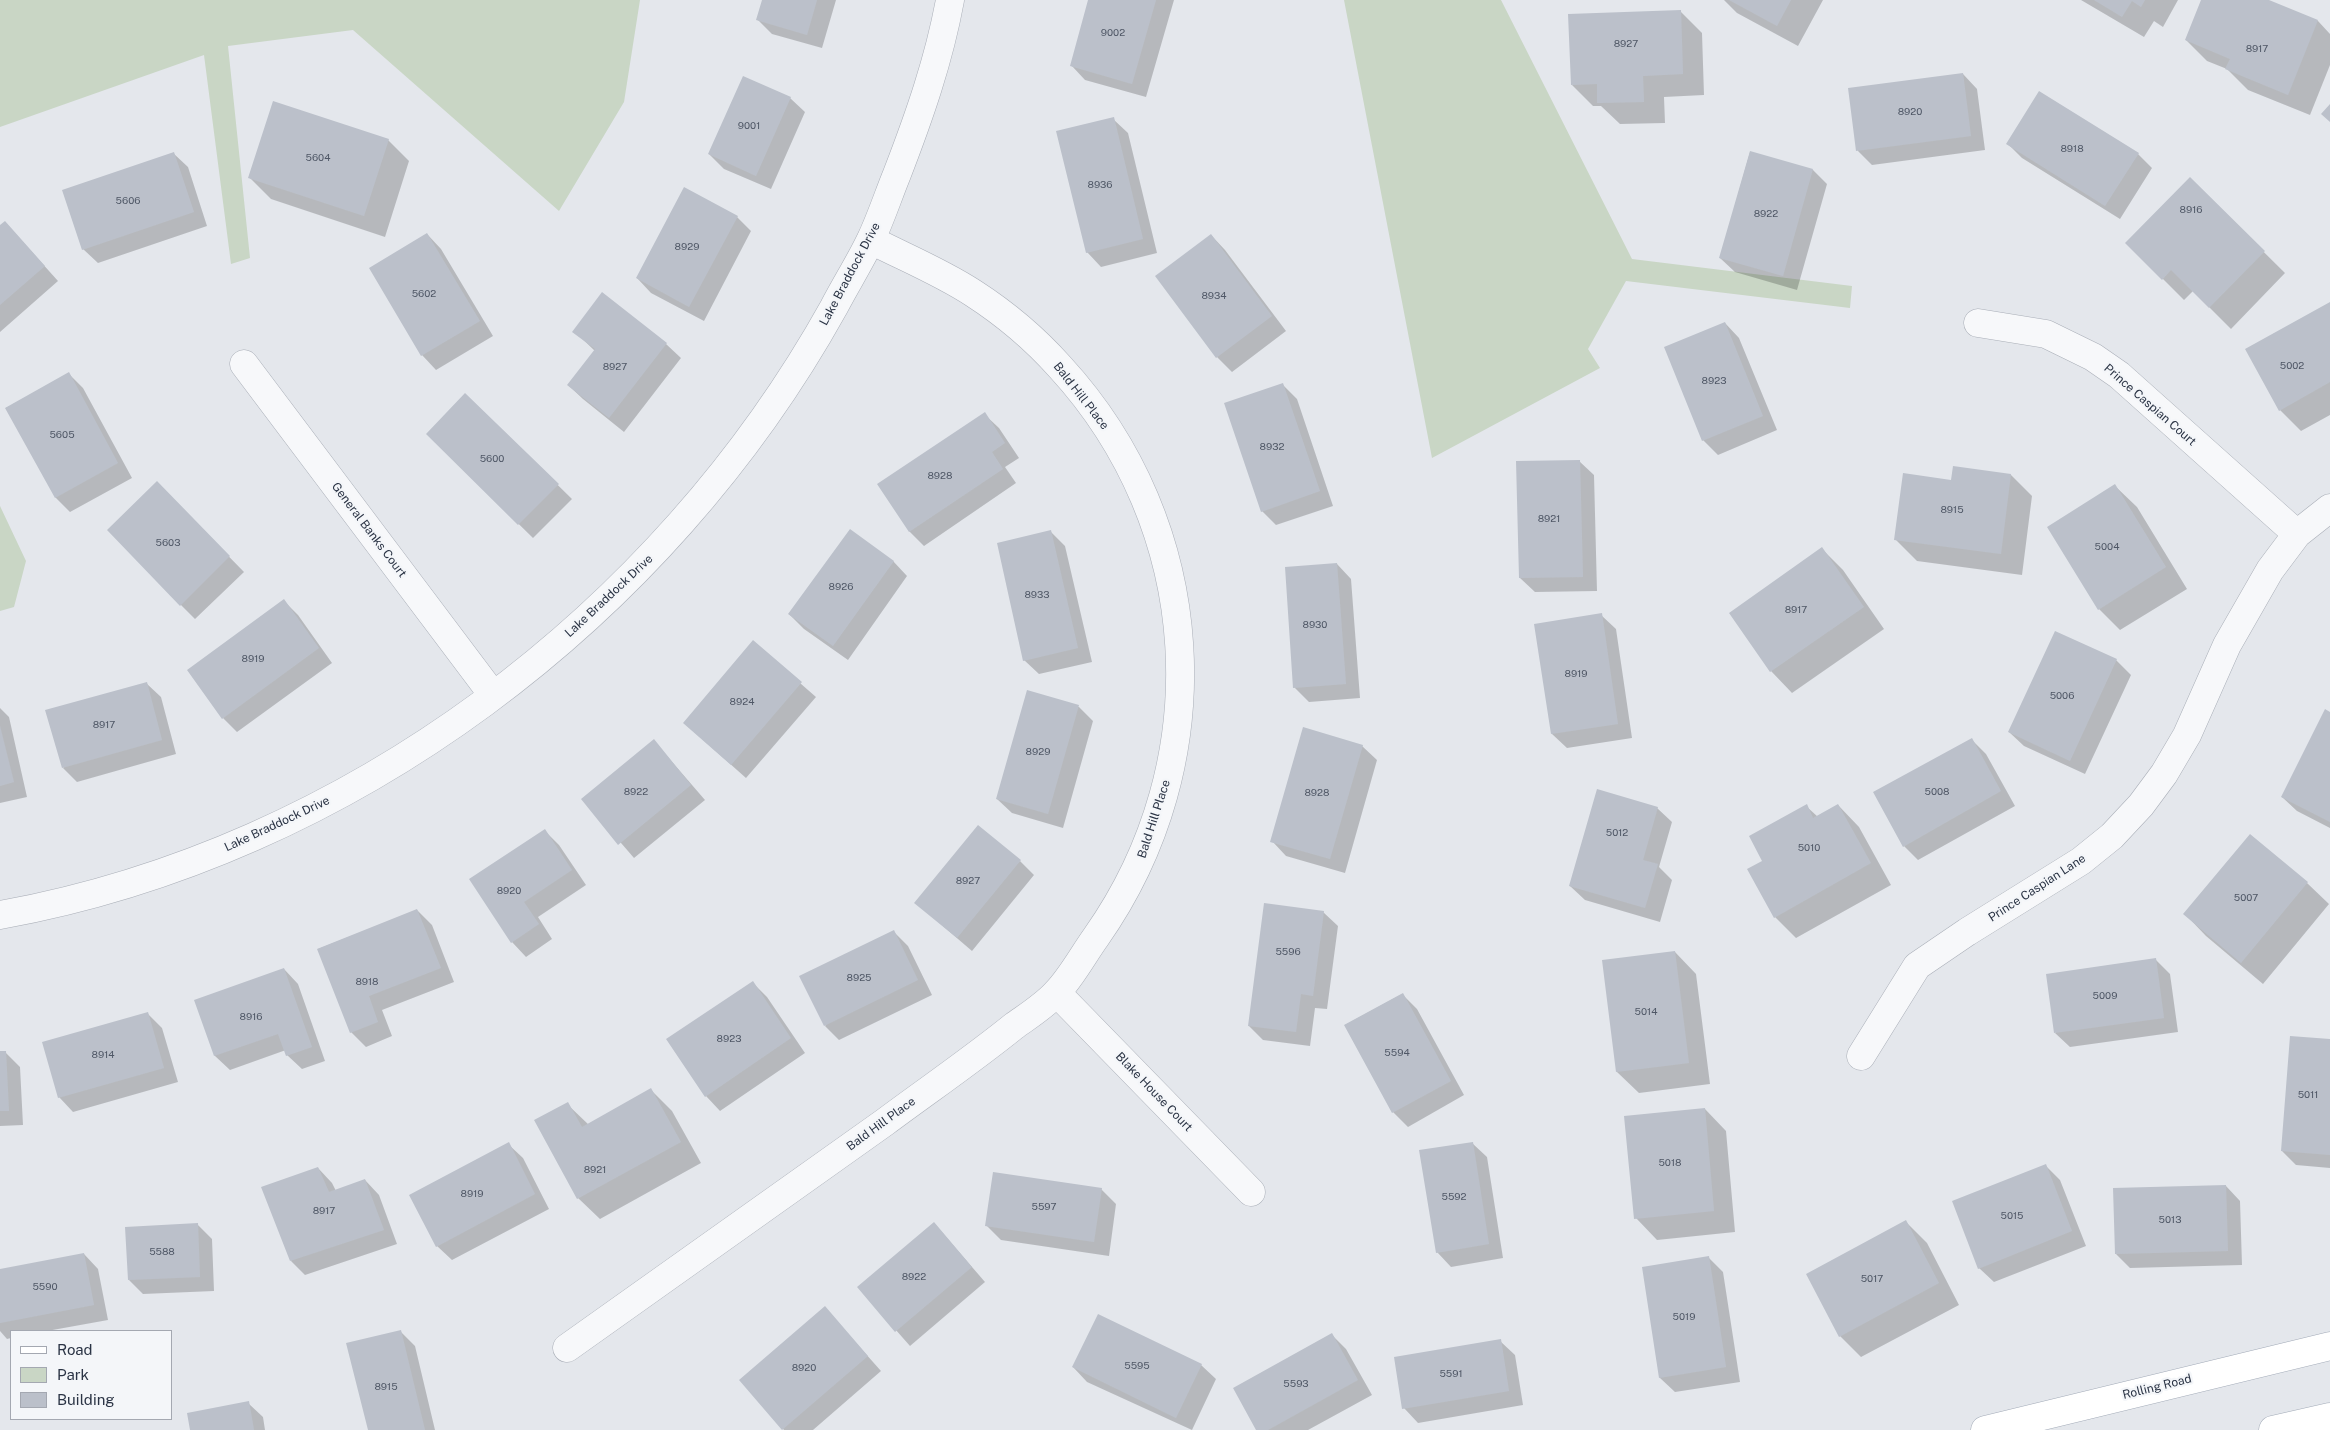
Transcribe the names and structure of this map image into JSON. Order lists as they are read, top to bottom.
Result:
{
  "streets": {
    "main road": ["Rolling Road"],
    "street": [
      "Lake Braddock Drive",
      "Bald Hill Place",
      "Prince Caspian Court",
      "General Banks Court",
      "Prince Caspian Lane",
      "Blake House Court"
    ]
  },
  "crossings": [
    ["Lake Braddock Drive", "Bald Hill Place"],
    ["Lake Braddock Drive", "General Banks Court"],
    ["Bald Hill Place", "Blake House Court"],
    ["Prince Caspian Court", "Prince Caspian Lane"]
  ],
  "house_numbers": [
    "9002",
    "8927",
    "8917",
    "8920",
    "9001",
    "8918",
    "5604",
    "8936",
    "5606",
    "8916",
    "8922",
    "8929",
    "5602",
    "8934",
    "5002",
    "8927",
    "8923",
    "5605",
    "8932",
    "5600",
    "8928",
    "8915",
    "8921",
    "5603",
    "5004",
    "8926",
    "8933",
    "8917",
    "8930",
    "8919",
    "8919",
    "5006",
    "8924",
    "8917",
    "8929",
    "8922",
    "5008",
    "8928",
    "5012",
    "5010",
    "8927",
    "8920",
    "5007",
    "5596",
    "8925",
    "8918",
    "5009",
    "5014",
    "8916",
    "8923",
    "5594",
    "8914",
    "5011",
    "5018",
    "8921",
    "8919",
    "5592",
    "5597",
    "8917",
    "5015",
    "5013",
    "5588",
    "8922",
    "5017",
    "5590",
    "5019",
    "5595",
    "8920",
    "5591",
    "5593",
    "8915"
  ],
  "legend": ["Road", "Park", "Building"]
}
